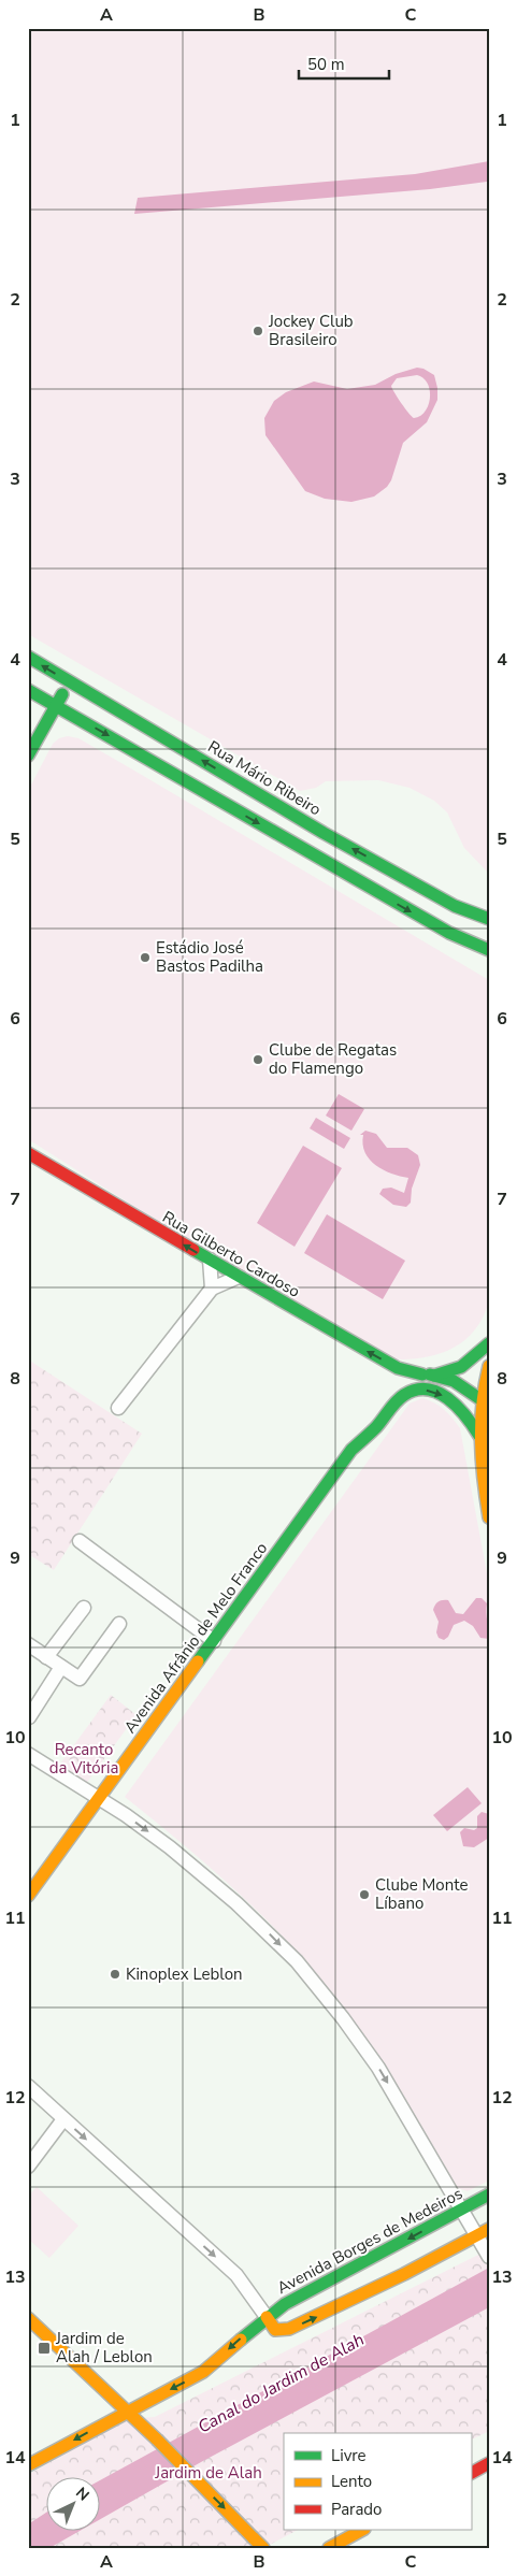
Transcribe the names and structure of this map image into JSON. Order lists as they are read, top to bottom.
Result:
{
  "streets": {
    "main road": [
      "Rua Mário Ribeiro",
      "Rua Gilberto Cardoso",
      "Avenida Afrânio de Melo Franco",
      "Avenida Borges de Medeiros"
    ]
  },
  "one_way": ["Rua Gilberto Cardoso"],
  "water": ["Canal do Jardim de Alah"],
  "parks": ["Recanto da Vitória", "Jardim de Alah"],
  "places": {
    "other": [
      "Jockey Club Brasileiro",
      "Estádio José Bastos Padilha",
      "Clube de Regatas do Flamengo",
      "Clube Monte Líbano",
      "Kinoplex Leblon"
    ],
    "transit": ["Jardim de Alah / Leblon"]
  },
  "legend": ["Livre", "Lento", "Parado"],
  "scale_bar": "50 m",
  "north": "top right",
  "grid": {
    "columns": ["A", "B", "C"],
    "rows": [
      "1",
      "2",
      "3",
      "4",
      "5",
      "6",
      "7",
      "8",
      "9",
      "10",
      "11",
      "12",
      "13",
      "14"
    ]
  }
}
